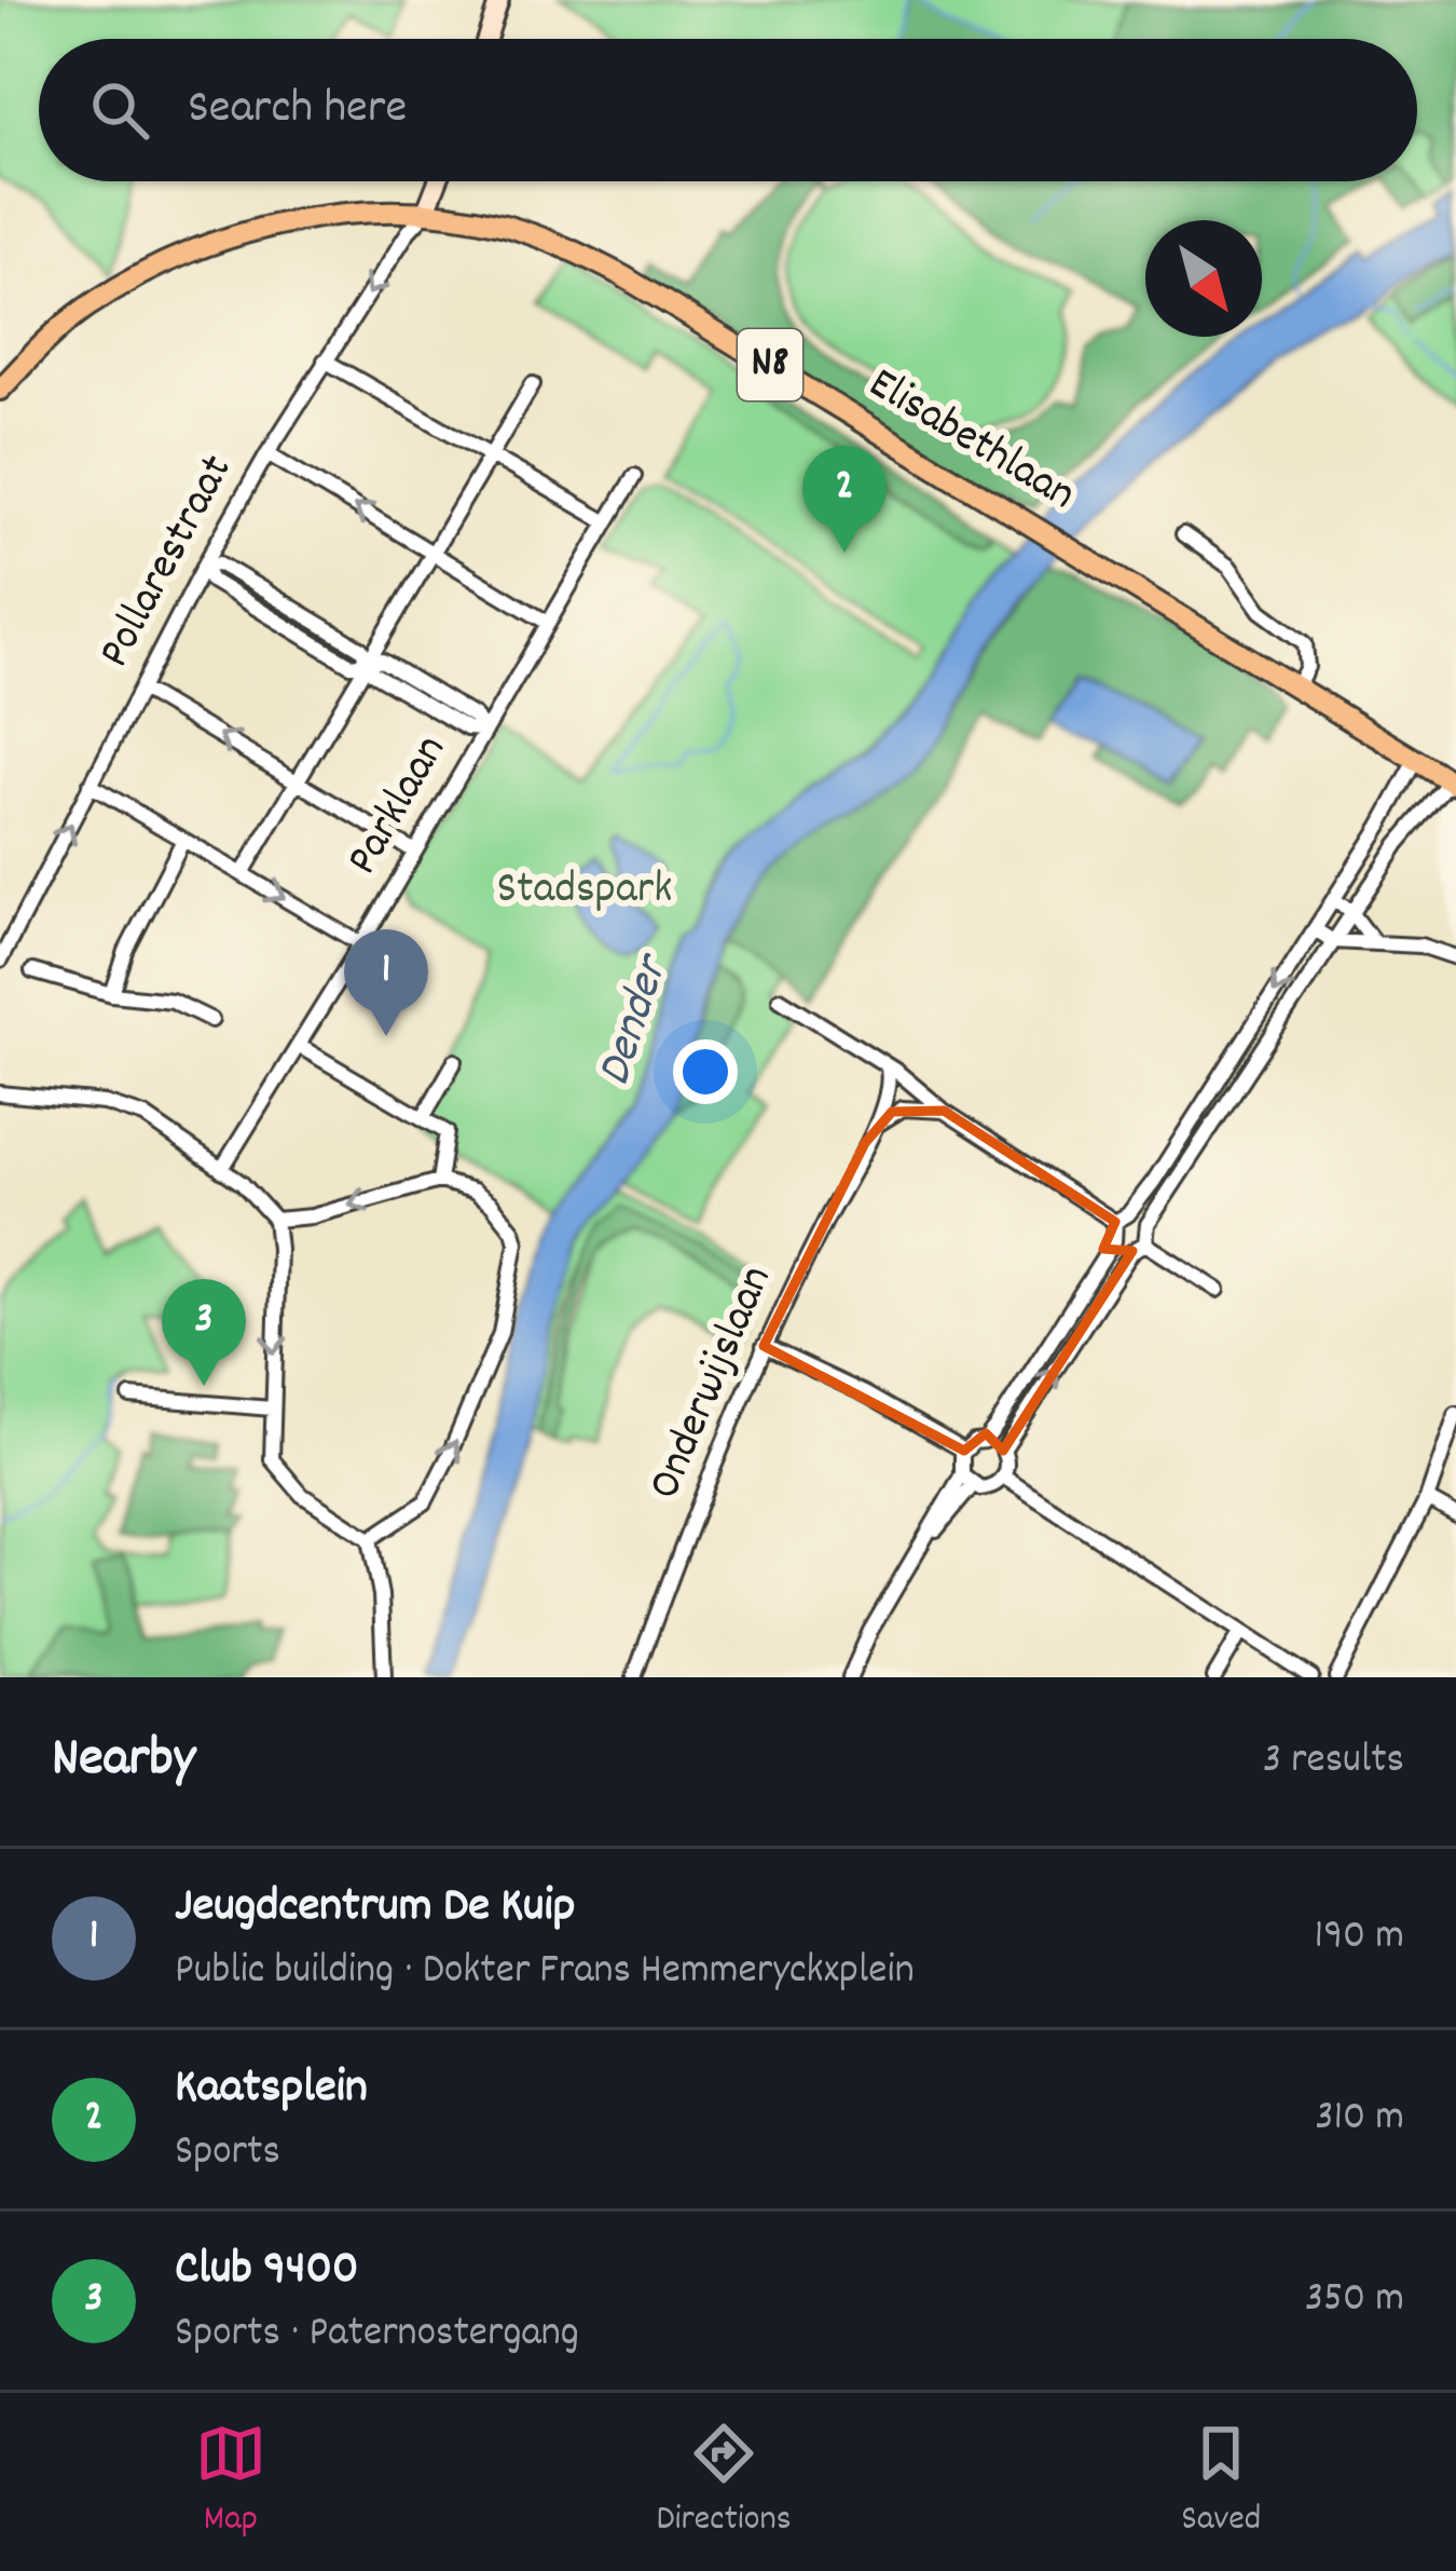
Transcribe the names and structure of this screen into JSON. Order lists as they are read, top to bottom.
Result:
{
  "streets": {
    "main road": ["N8", "Elisabethlaan"],
    "street": ["Pollarestraat", "Parklaan", "Onderwijslaan"]
  },
  "crossings": [
    ["N8", "Elisabethlaan"],
    ["N8", "Pollarestraat"],
    ["Elisabethlaan", "Pollarestraat"]
  ],
  "water": ["Dender"],
  "parks": ["Stadspark"],
  "north": "bottom right",
  "page": {
    "search": "Search here",
    "pins": ["2", "1", "3"],
    "heading": ["Nearby", "3 results"],
    "list": [
      {
        "mark": "1",
        "name": "Jeugdcentrum De Kuip",
        "note": "Public building · Dokter Frans Hemmeryckxplein",
        "value": "190 m"
      },
      {
        "mark": "2",
        "name": "Kaatsplein",
        "note": "Sports",
        "value": "310 m"
      },
      {
        "mark": "3",
        "name": "Club 9400",
        "note": "Sports · Paternostergang",
        "value": "350 m"
      }
    ],
    "nav": ["Map", "Directions", "Saved"]
  }
}
